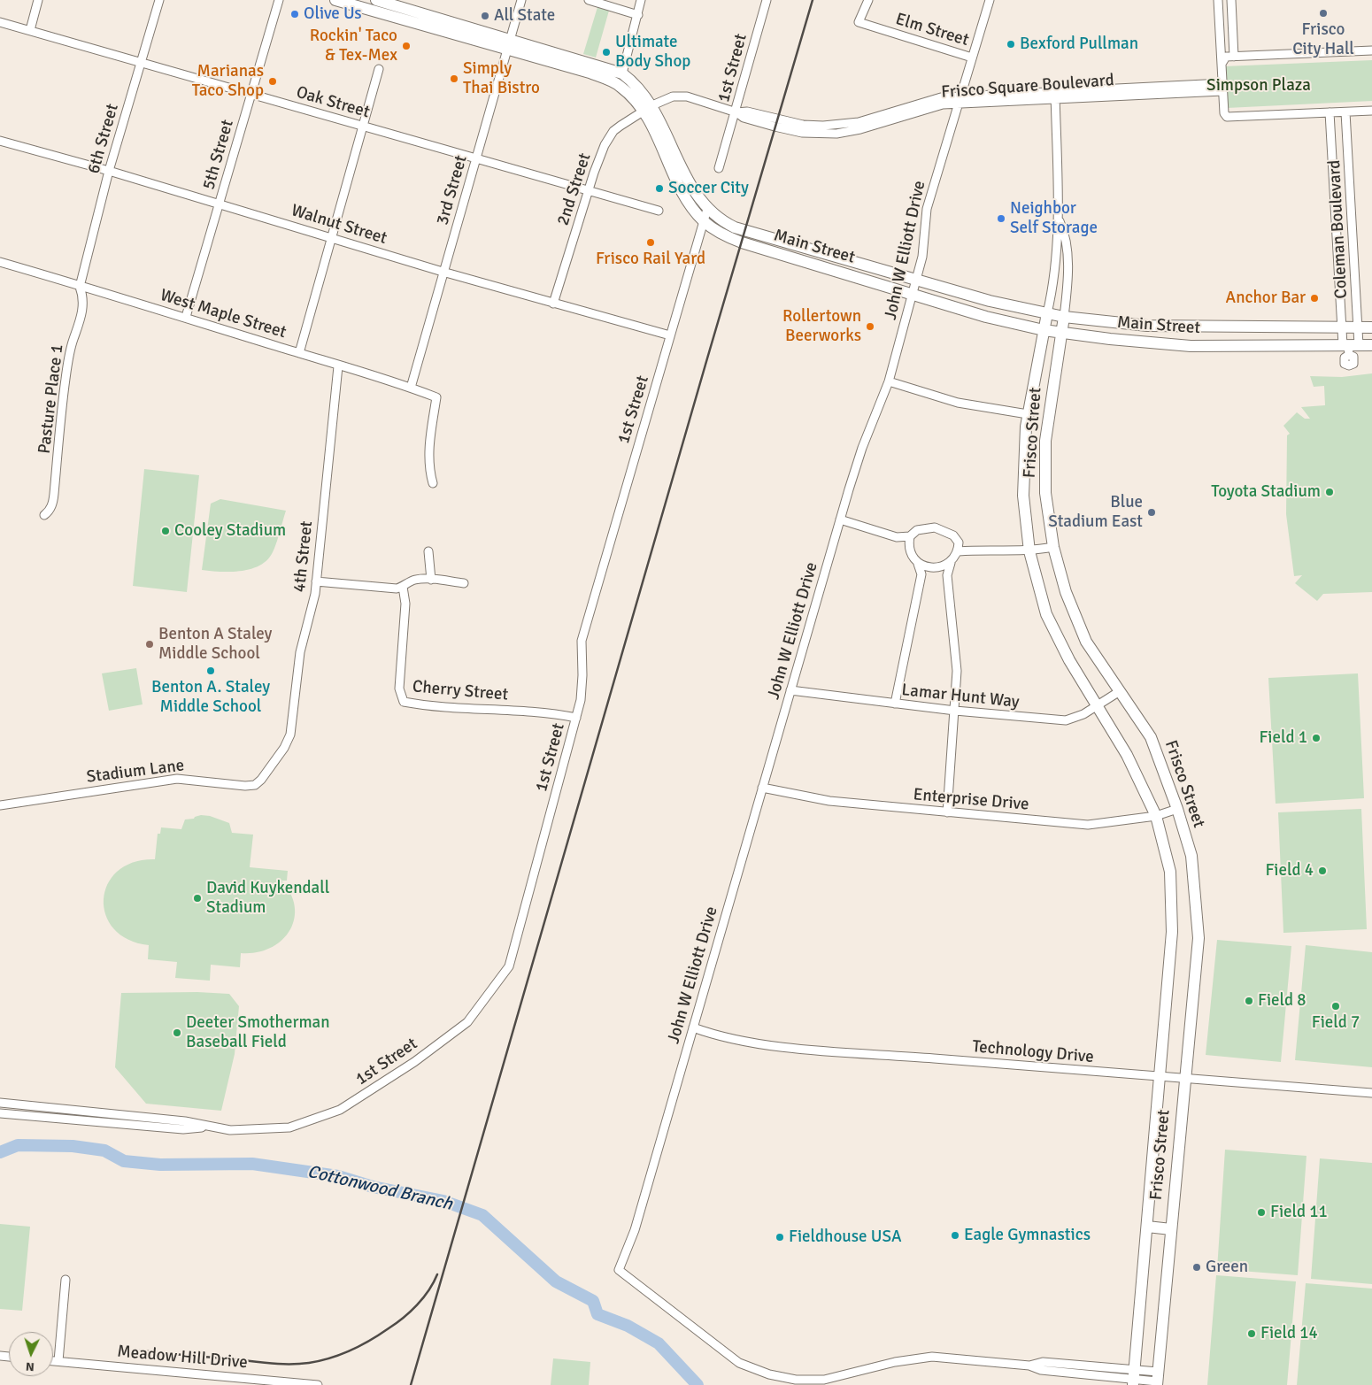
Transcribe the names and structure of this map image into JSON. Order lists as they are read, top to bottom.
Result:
{
  "streets": {
    "main road": ["Main Street", "Frisco Street"],
    "street": [
      "Elm Street",
      "1st Street",
      "Frisco Square Boulevard",
      "Oak Street",
      "6th Street",
      "5th Street",
      "2nd Street",
      "3rd Street",
      "Walnut Street",
      "Coleman Boulevard",
      "John W Elliott Drive",
      "West Maple Street",
      "Pasture Place 1",
      "4th Street",
      "Cherry Street",
      "Lamar Hunt Way",
      "Stadium Lane",
      "Enterprise Drive",
      "Technology Drive",
      "Meadow Hill Drive"
    ]
  },
  "crossings": [
    ["Elm Street", "John W Elliott Drive"],
    ["1st Street", "Frisco Square Boulevard"],
    ["1st Street", "Walnut Street"],
    ["1st Street", "Main Street"],
    ["1st Street", "Cherry Street"],
    ["Frisco Square Boulevard", "2nd Street"],
    ["Frisco Square Boulevard", "Main Street"],
    ["Frisco Square Boulevard", "John W Elliott Drive"],
    ["Frisco Square Boulevard", "Frisco Street"],
    ["Oak Street", "6th Street"],
    ["Oak Street", "5th Street"],
    ["Oak Street", "2nd Street"],
    ["Oak Street", "3rd Street"],
    ["6th Street", "Walnut Street"],
    ["6th Street", "West Maple Street"],
    ["6th Street", "Pasture Place 1"],
    ["5th Street", "Walnut Street"],
    ["5th Street", "West Maple Street"],
    ["2nd Street", "Walnut Street"],
    ["2nd Street", "Main Street"],
    ["3rd Street", "Walnut Street"],
    ["3rd Street", "Main Street"],
    ["3rd Street", "West Maple Street"],
    ["Coleman Boulevard", "Main Street"],
    ["Main Street", "John W Elliott Drive"],
    ["Main Street", "Frisco Street"],
    ["John W Elliott Drive", "Frisco Street"],
    ["John W Elliott Drive", "Lamar Hunt Way"],
    ["John W Elliott Drive", "Enterprise Drive"],
    ["John W Elliott Drive", "Technology Drive"],
    ["West Maple Street", "Pasture Place 1"],
    ["West Maple Street", "4th Street"],
    ["Frisco Street", "Lamar Hunt Way"],
    ["Frisco Street", "Enterprise Drive"],
    ["Frisco Street", "Technology Drive"],
    ["4th Street", "Stadium Lane"]
  ],
  "water": ["Cottonwood Branch"],
  "parks": ["Simpson Plaza"],
  "places": [
    "Frisco City Hall",
    "Olive Us",
    "All State",
    "Bexford Pullman",
    "Rockin' Taco & Tex-Mex",
    "Ultimate Body Shop",
    "Simply Thai Bistro",
    "Marianas Taco Shop",
    "Soccer City",
    "Neighbor Self Storage",
    "Frisco Rail Yard",
    "Anchor Bar",
    "Rollertown Beerworks",
    "Toyota Stadium",
    "Blue Stadium East",
    "Cooley Stadium",
    "Benton A Staley Middle School",
    "Benton A. Staley Middle School",
    "Field 1",
    "Field 4",
    "David Kuykendall Stadium",
    "Field 8",
    "Field 7",
    "Deeter Smotherman Baseball Field",
    "Field 11",
    "Eagle Gymnastics",
    "Fieldhouse USA",
    "Green",
    "Field 14"
  ],
  "north": "bottom"
}
